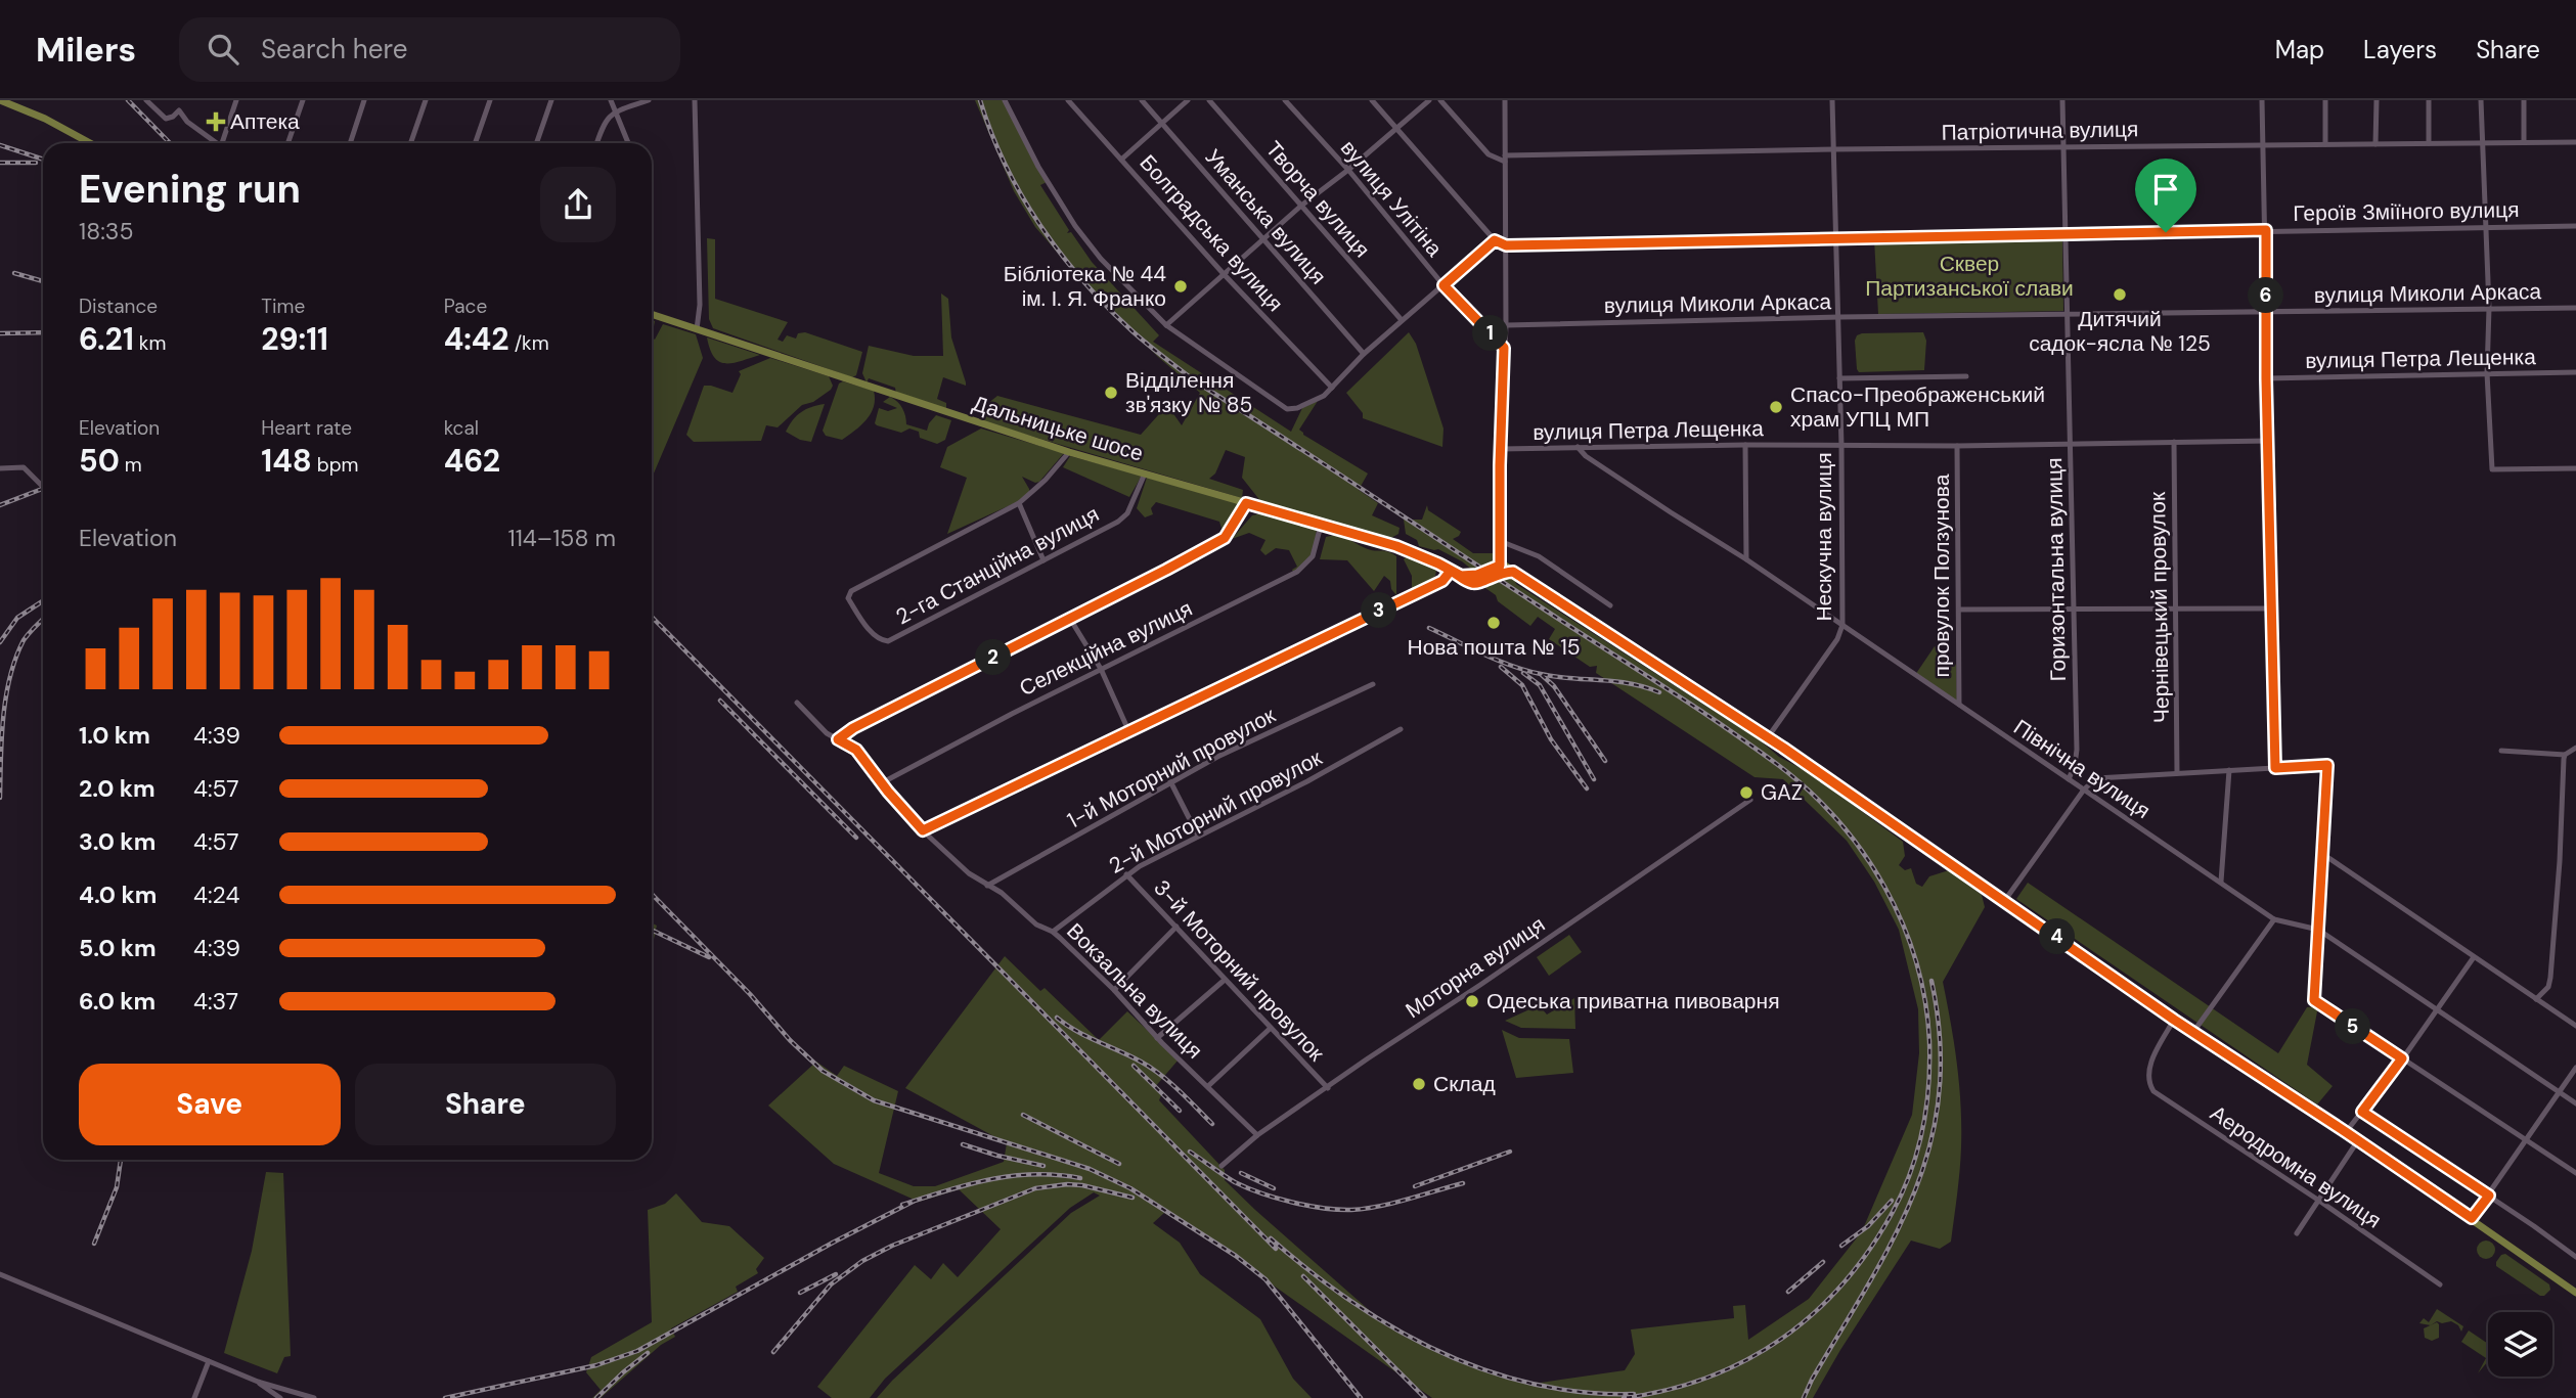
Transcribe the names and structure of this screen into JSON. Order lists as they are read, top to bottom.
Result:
{
  "streets": {
    "main road": ["Дальницьке шосе"],
    "street": [
      "Патріотична вулиця",
      "вулиця Улітіна",
      "Творча вулиця",
      "Героїв Зміїного вулиця",
      "Уманська вулиця",
      "Болградська вулиця",
      "вулиця Миколи Аркаса",
      "вулиця Петра Лещенка",
      "Нескучна вулиця",
      "2-га Станційна вулиця",
      "Горизонтальна вулиця",
      "провулок Ползунова",
      "Чернівецький провулок",
      "Селекційна вулиця",
      "1-й Моторний провулок",
      "Північна вулиця",
      "2-й Моторний провулок",
      "Моторна вулиця",
      "3-й Моторний провулок",
      "Вокзальна вулиця",
      "Аеродромна вулиця"
    ]
  },
  "crossings": [
    ["Патріотична вулиця", "Нескучна вулиця"],
    ["Патріотична вулиця", "Горизонтальна вулиця"],
    ["Героїв Зміїного вулиця", "Нескучна вулиця"],
    ["Героїв Зміїного вулиця", "Горизонтальна вулиця"],
    ["вулиця Миколи Аркаса", "Нескучна вулиця"],
    ["вулиця Миколи Аркаса", "Горизонтальна вулиця"],
    ["вулиця Петра Лещенка", "Нескучна вулиця"],
    ["вулиця Петра Лещенка", "Горизонтальна вулиця"],
    ["вулиця Петра Лещенка", "провулок Ползунова"],
    ["вулиця Петра Лещенка", "Чернівецький провулок"],
    ["вулиця Петра Лещенка", "Північна вулиця"],
    ["Дальницьке шосе", "Нескучна вулиця"],
    ["Дальницьке шосе", "2-га Станційна вулиця"],
    ["Дальницьке шосе", "Селекційна вулиця"],
    ["Нескучна вулиця", "Північна вулиця"],
    ["Горизонтальна вулиця", "Північна вулиця"],
    ["провулок Ползунова", "Північна вулиця"],
    ["Селекційна вулиця", "Вокзальна вулиця"],
    ["1-й Моторний провулок", "Вокзальна вулиця"],
    ["2-й Моторний провулок", "3-й Моторний провулок"],
    ["2-й Моторний провулок", "Вокзальна вулиця"],
    ["Моторна вулиця", "3-й Моторний провулок"],
    ["Моторна вулиця", "Вокзальна вулиця"]
  ],
  "parks": ["Сквер Партизанської слави"],
  "places": {
    "health": ["Аптека"],
    "other": [
      "Бібліотека № 44 ім. І. Я. Франко",
      "Дитячий садок-ясла № 125",
      "Відділення зв'язку № 85",
      "Спасо-Преображенський храм УПЦ МП",
      "Нова пошта № 15",
      "GAZ",
      "Одеська приватна пивоварня",
      "Склад"
    ]
  },
  "page": {
    "header": "Milers",
    "search": "Search here",
    "nav": ["Map", "Layers", "Share"],
    "heading": ["Evening run", "18:35"],
    "stats": [
      ["Distance", "6.21 km"],
      ["Time", "29:11"],
      ["Pace", "4:42 /km"],
      ["Elevation", "50 m"],
      ["Heart rate", "148 bpm"],
      ["kcal", "462"]
    ],
    "pins": [
      "6",
      "1",
      "3",
      "2",
      "4",
      "5"
    ],
    "chart": ["Elevation", "114–158 m"],
    "list": [
      {
        "name": "1.0 km",
        "note": "4:39"
      },
      {
        "name": "2.0 km",
        "note": "4:57"
      },
      {
        "name": "3.0 km",
        "note": "4:57"
      },
      {
        "name": "4.0 km",
        "note": "4:24"
      },
      {
        "name": "5.0 km",
        "note": "4:39"
      },
      {
        "name": "6.0 km",
        "note": "4:37"
      }
    ],
    "buttons": ["Save", "Share"]
  }
}
